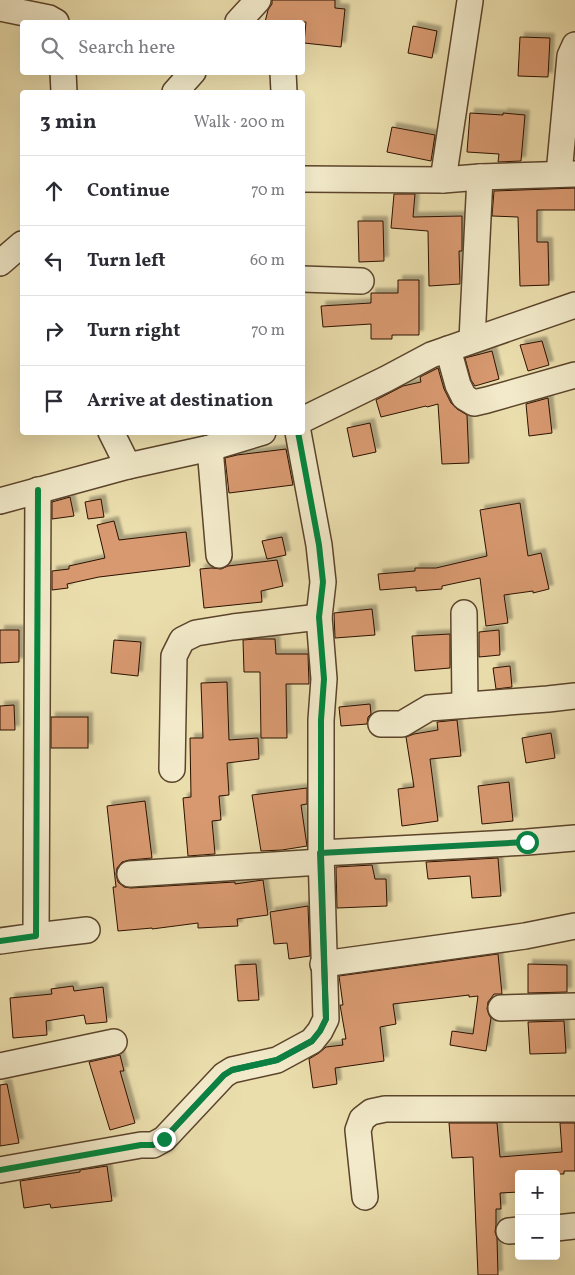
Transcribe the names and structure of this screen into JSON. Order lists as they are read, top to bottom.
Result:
{
  "page": {
    "search": "Search here",
    "heading": ["3 min", "Walk · 200 m"],
    "list": [
      ["Continue", "70 m"],
      ["Turn left", "60 m"],
      ["Turn right", "70 m"],
      "Arrive at destination"
    ],
    "map_buttons": ["+", "−"]
  }
}
